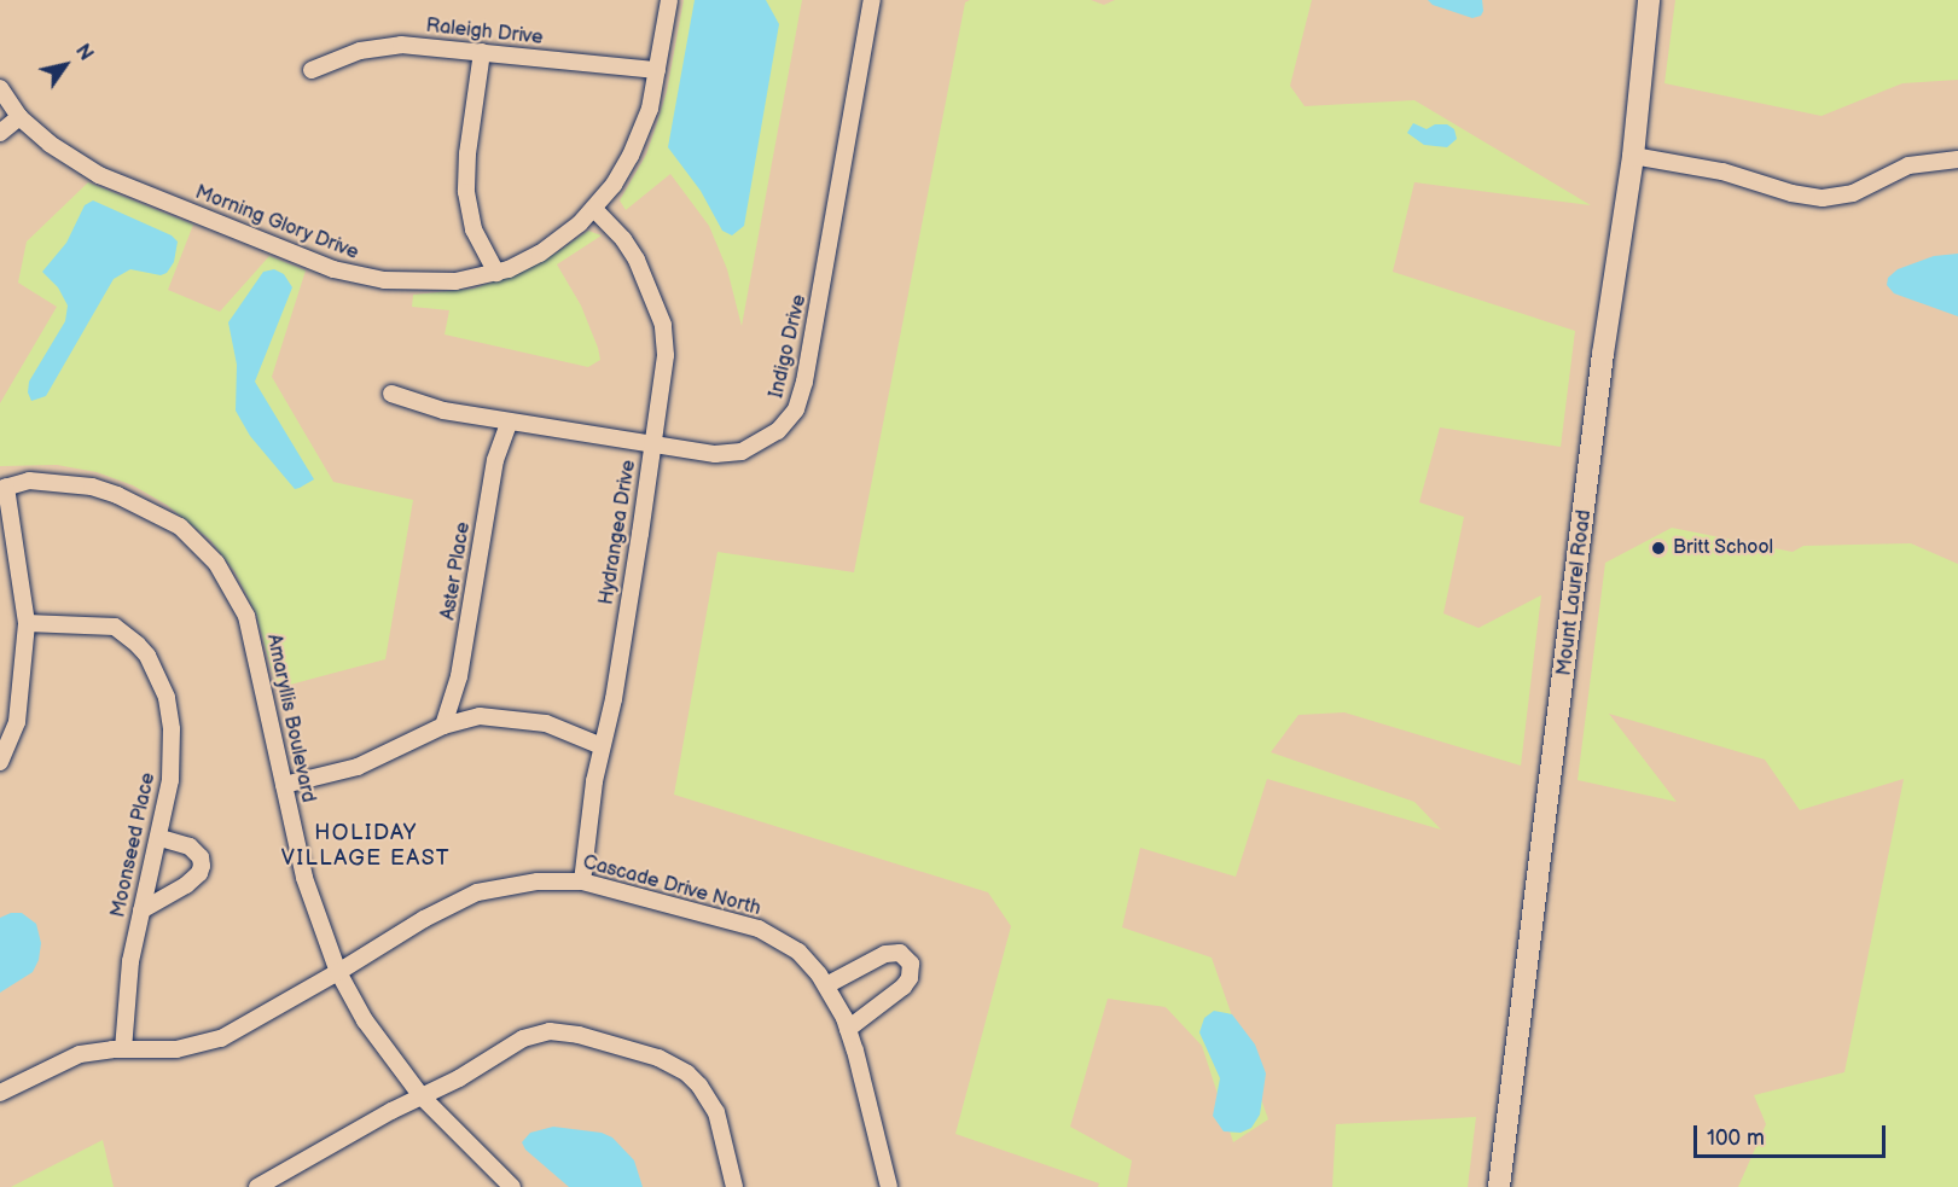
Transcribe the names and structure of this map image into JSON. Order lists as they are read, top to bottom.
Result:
{
  "streets": {
    "main road": ["Mount Laurel Road"],
    "street": [
      "Raleigh Drive",
      "Morning Glory Drive",
      "Indigo Drive",
      "Hydrangea Drive",
      "Aster Place",
      "Amaryllis Boulevard",
      "Moonseed Place",
      "Cascade Drive North"
    ]
  },
  "crossings": [
    ["Raleigh Drive", "Morning Glory Drive"],
    ["Morning Glory Drive", "Hydrangea Drive"],
    ["Indigo Drive", "Hydrangea Drive"],
    ["Indigo Drive", "Aster Place"],
    ["Hydrangea Drive", "Cascade Drive North"],
    ["Amaryllis Boulevard", "Cascade Drive North"],
    ["Moonseed Place", "Cascade Drive North"]
  ],
  "districts": ["HOLIDAY VILLAGE EAST"],
  "places": ["Britt School"],
  "scale_bar": "100 m",
  "north": "top right"
}
